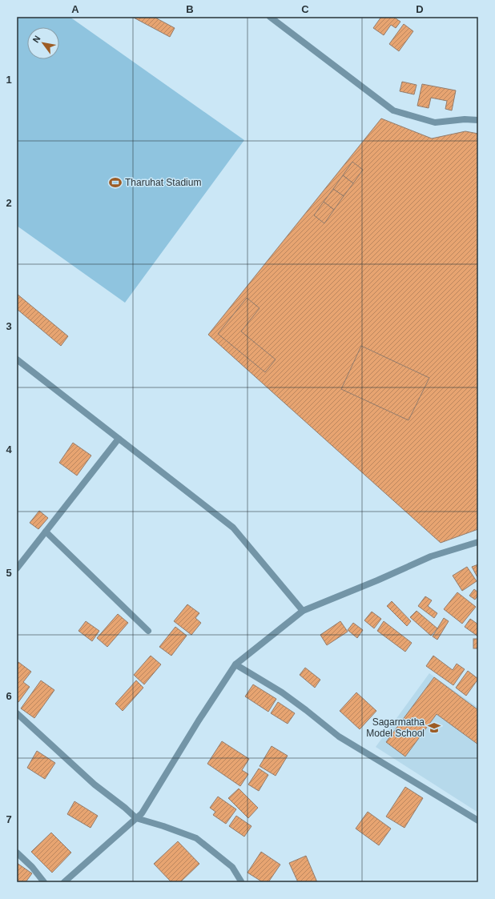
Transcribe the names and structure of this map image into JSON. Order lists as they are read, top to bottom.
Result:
{
  "places": {
    "sports": ["Tharuhat Stadium"],
    "school or university": ["Sagarmatha Model School"]
  },
  "north": "top left",
  "grid": {
    "columns": [
      "A",
      "B",
      "C",
      "D"
    ],
    "rows": [
      "1",
      "2",
      "3",
      "4",
      "5",
      "6",
      "7"
    ]
  }
}
